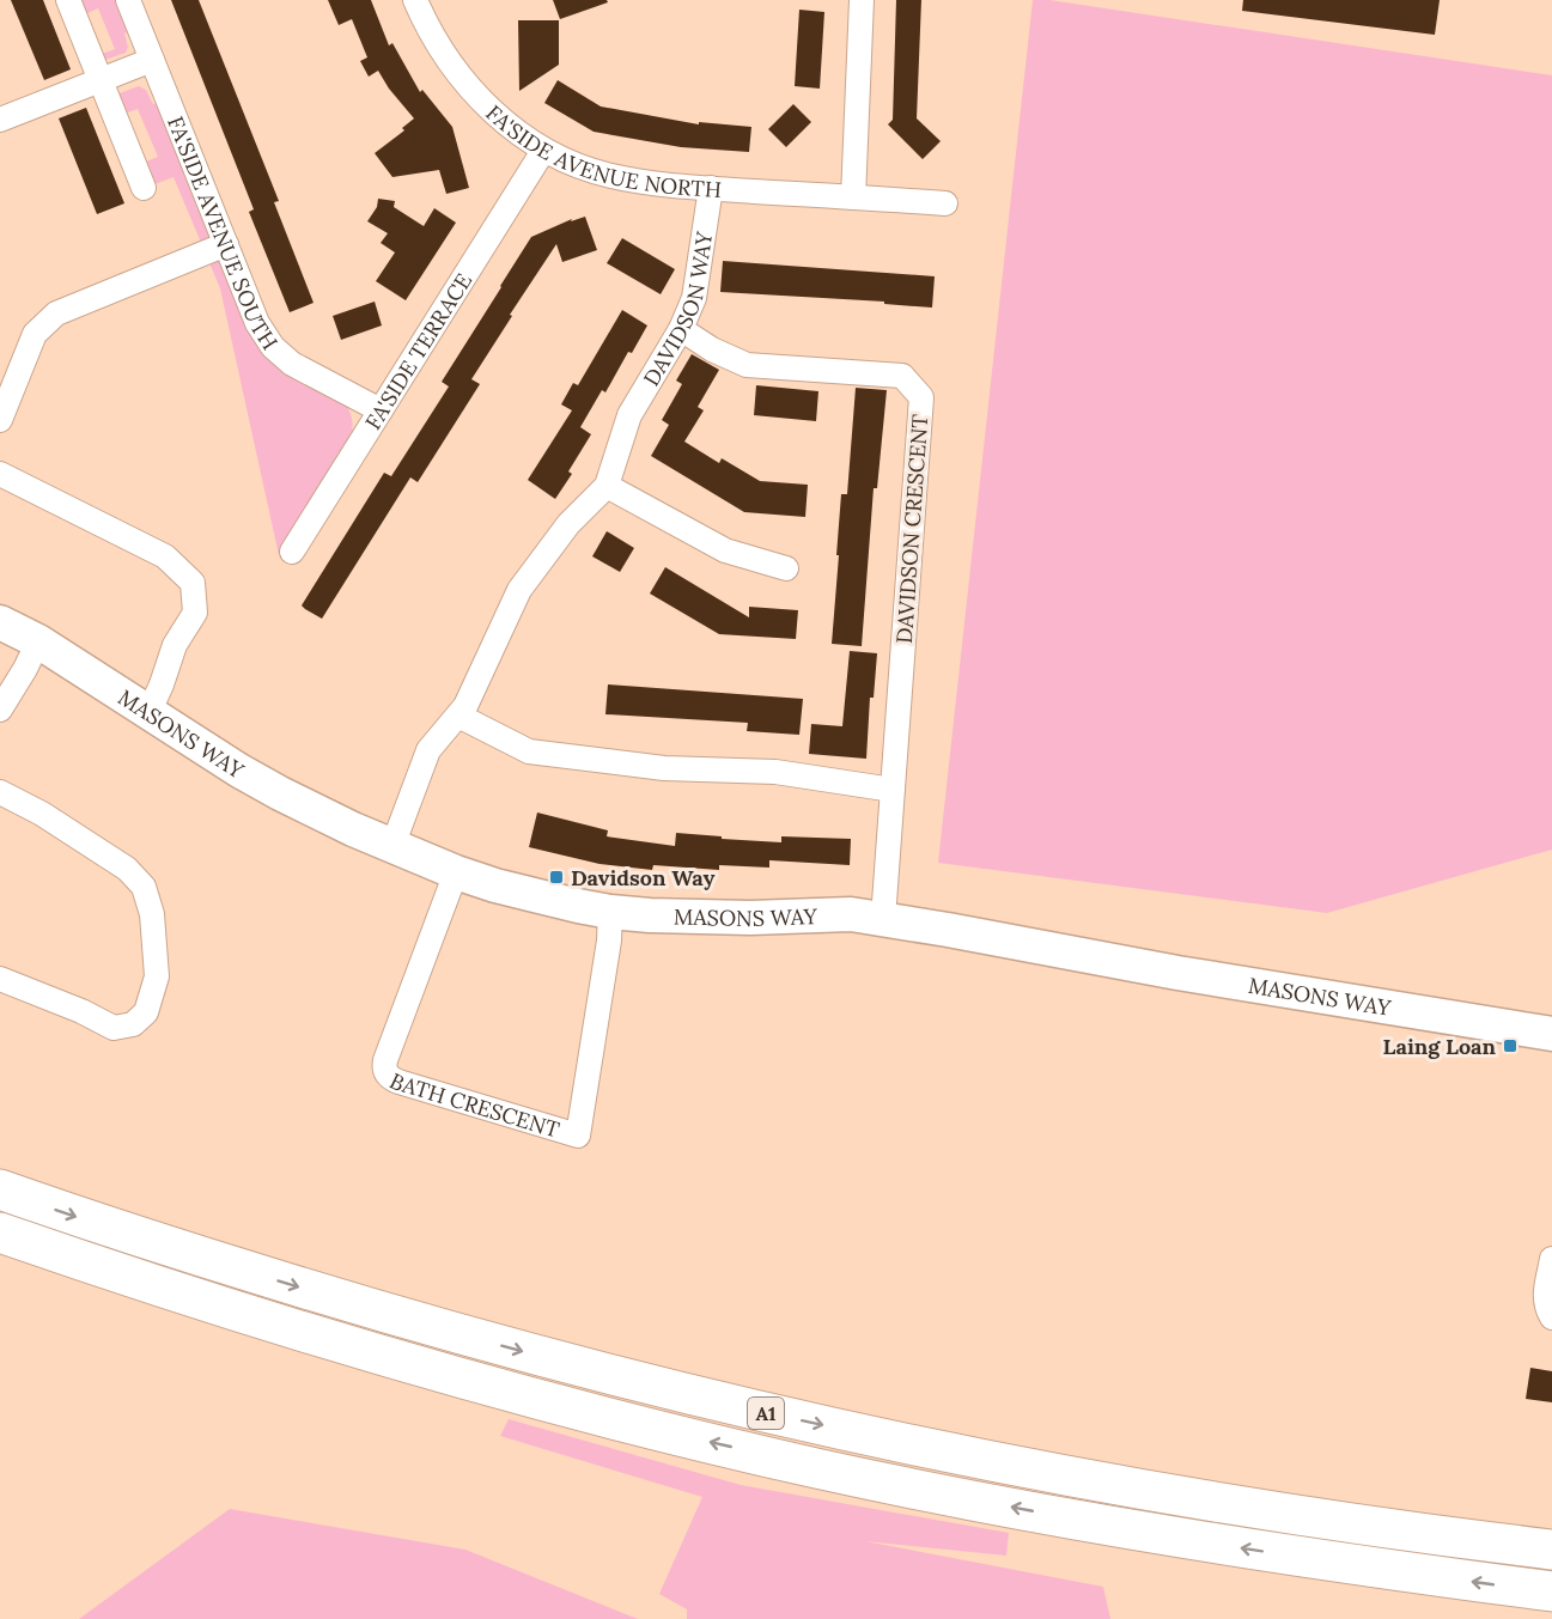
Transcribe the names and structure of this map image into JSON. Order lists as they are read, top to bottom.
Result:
{
  "streets": {
    "highway": ["A1"],
    "street": [
      "FA'SIDE AVENUE NORTH",
      "FA'SIDE AVENUE SOUTH",
      "DAVIDSON WAY",
      "FA'SIDE TERRACE",
      "DAVIDSON CRESCENT",
      "MASONS WAY",
      "BATH CRESCENT"
    ]
  },
  "crossings": [
    ["FA'SIDE AVENUE NORTH", "DAVIDSON WAY"],
    ["FA'SIDE AVENUE NORTH", "FA'SIDE TERRACE"],
    ["FA'SIDE AVENUE SOUTH", "FA'SIDE TERRACE"],
    ["DAVIDSON WAY", "DAVIDSON CRESCENT"],
    ["DAVIDSON WAY", "MASONS WAY"],
    ["DAVIDSON CRESCENT", "MASONS WAY"],
    ["MASONS WAY", "BATH CRESCENT"]
  ],
  "places": {
    "transit": ["Davidson Way", "Laing Loan"]
  }
}
